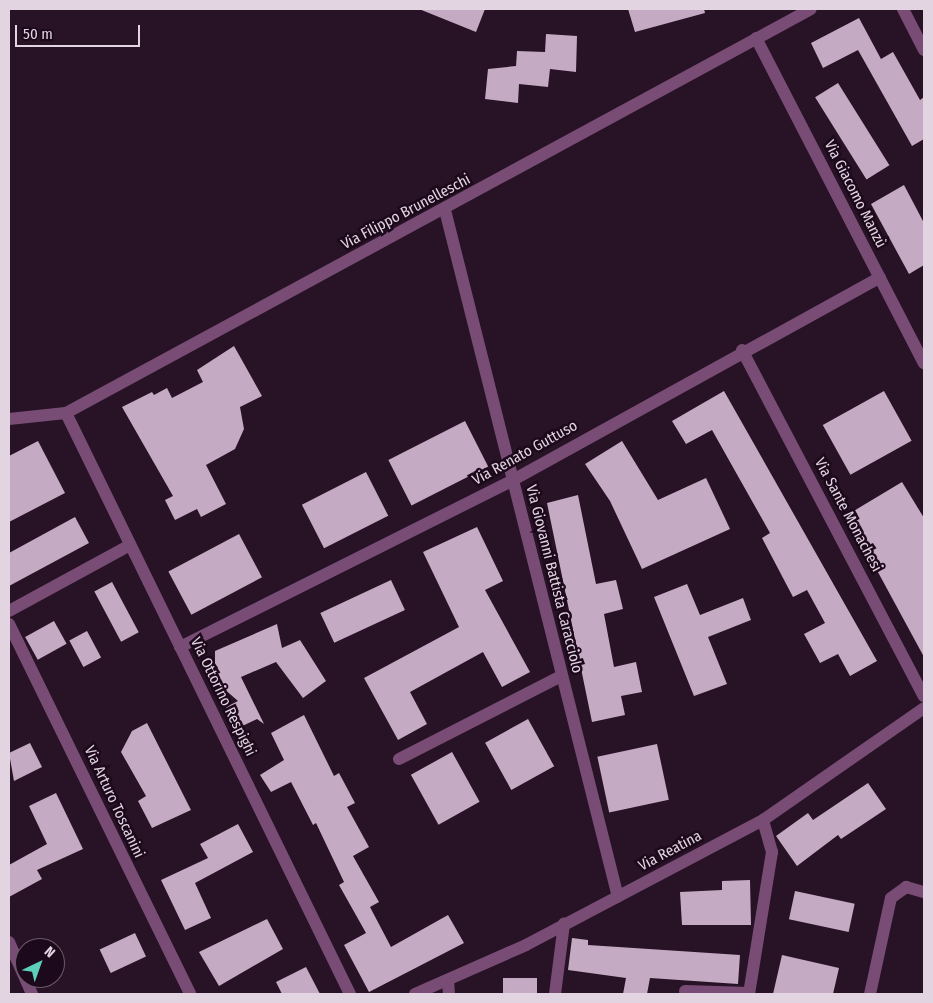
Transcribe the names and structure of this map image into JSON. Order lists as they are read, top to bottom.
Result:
{
  "streets": {
    "street": [
      "Via Giacomo Manzù",
      "Via Filippo Brunelleschi",
      "Via Renato Guttuso",
      "Via Sante Monachesi",
      "Via Giovanni Battista Caracciolo",
      "Via Ottorino Respighi",
      "Via Arturo Toscanini",
      "Via Reatina"
    ]
  },
  "crossings": [
    ["Via Giacomo Manzù", "Via Filippo Brunelleschi"],
    ["Via Giacomo Manzù", "Via Renato Guttuso"],
    ["Via Filippo Brunelleschi", "Via Giovanni Battista Caracciolo"],
    ["Via Filippo Brunelleschi", "Via Ottorino Respighi"],
    ["Via Renato Guttuso", "Via Sante Monachesi"],
    ["Via Renato Guttuso", "Via Giovanni Battista Caracciolo"],
    ["Via Renato Guttuso", "Via Ottorino Respighi"],
    ["Via Giovanni Battista Caracciolo", "Via Reatina"]
  ],
  "scale_bar": "50 m",
  "north": "top right"
}
